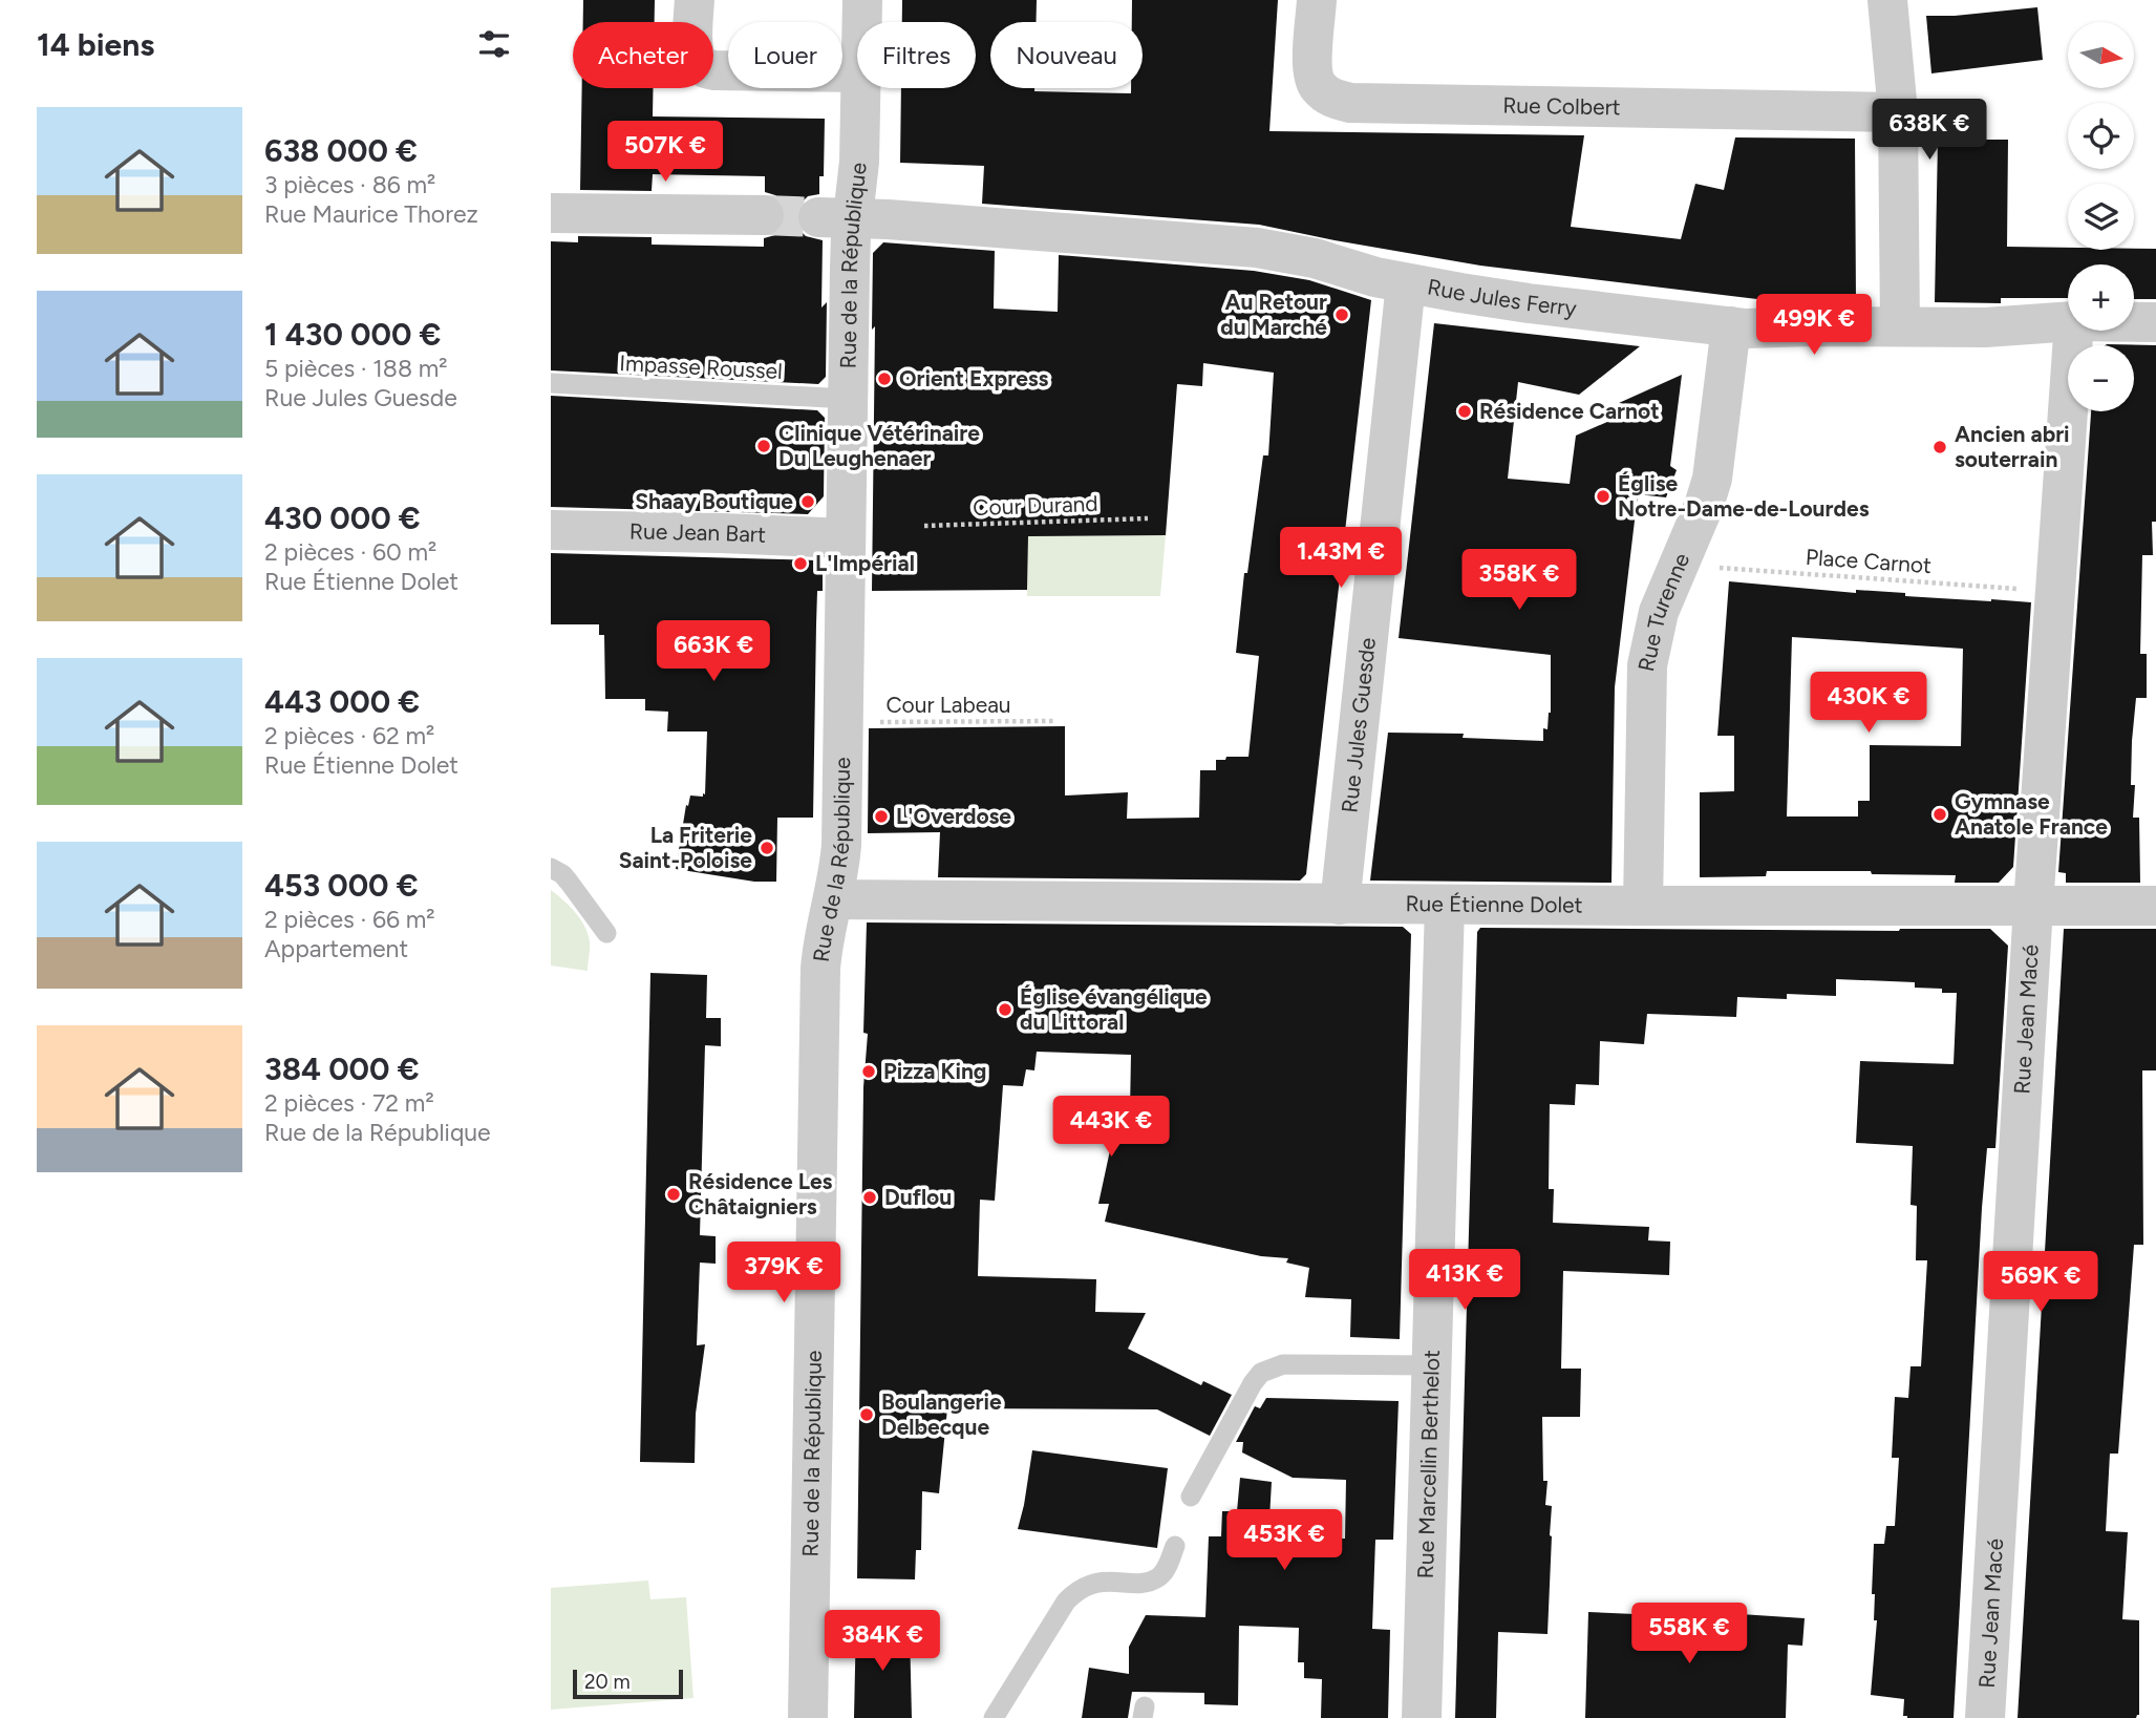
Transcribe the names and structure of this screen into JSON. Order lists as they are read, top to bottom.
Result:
{
  "streets": {
    "street": [
      "Rue Colbert",
      "Rue de la République",
      "Rue Jules Ferry",
      "Rue Jean Bart",
      "Rue Turenne",
      "Rue Jules Guesde",
      "Rue Étienne Dolet",
      "Rue Jean Macé",
      "Rue Marcellin Berthelot"
    ],
    "lane": ["Impasse Roussel"],
    "path": ["Cour Durand", "Place Carnot", "Cour Labeau"]
  },
  "crossings": [
    ["Rue de la République", "Rue Jules Ferry"],
    ["Rue de la République", "Impasse Roussel"],
    ["Rue de la République", "Rue Jean Bart"],
    ["Rue de la République", "Cour Labeau"],
    ["Rue de la République", "Rue Étienne Dolet"],
    ["Rue Jules Ferry", "Rue Turenne"],
    ["Rue Jules Ferry", "Rue Jules Guesde"],
    ["Place Carnot", "Rue Turenne"],
    ["Place Carnot", "Rue Jean Macé"],
    ["Rue Turenne", "Rue Étienne Dolet"],
    ["Rue Jules Guesde", "Rue Étienne Dolet"],
    ["Rue Étienne Dolet", "Rue Jean Macé"],
    ["Rue Étienne Dolet", "Rue Marcellin Berthelot"]
  ],
  "places": [
    "Au Retour du Marché",
    "Orient Express",
    "Résidence Carnot",
    "Clinique Vétérinaire Du Leughenaer",
    "Ancien abri souterrain",
    "Église Notre-Dame-de-Lourdes",
    "Shaay Boutique",
    "L'Impérial",
    "Gymnase Anatole France",
    "L'Overdose",
    "La Friterie Saint-Poloise",
    "Église évangélique du Littoral",
    "Pizza King",
    "Résidence Les Châtaigniers",
    "Duflou",
    "Boulangerie Delbecque"
  ],
  "scale_bar": "20 m",
  "north": "right",
  "page": {
    "heading": "14 biens",
    "map_buttons": ["+", "−"],
    "chip": [
      "Acheter",
      "Louer",
      "Filtres",
      "Nouveau"
    ],
    "list": [
      {
        "name": "638 000 €",
        "note": "3 pièces · 86 m² · Rue Maurice Thorez"
      },
      {
        "name": "1 430 000 €",
        "note": "5 pièces · 188 m² · Rue Jules Guesde"
      },
      {
        "name": "430 000 €",
        "note": "2 pièces · 60 m² · Rue Étienne Dolet"
      },
      {
        "name": "443 000 €",
        "note": "2 pièces · 62 m² · Rue Étienne Dolet"
      },
      {
        "name": "453 000 €",
        "note": "2 pièces · 66 m² · Appartement"
      },
      {
        "name": "384 000 €",
        "note": "2 pièces · 72 m² · Rue de la République"
      }
    ],
    "price": [
      "638K €",
      "507K €",
      "499K €",
      "1.43M €",
      "358K €",
      "663K €",
      "430K €",
      "443K €",
      "379K €",
      "413K €",
      "569K €",
      "453K €",
      "558K €",
      "384K €"
    ],
    "scale": "20 m"
  }
}
